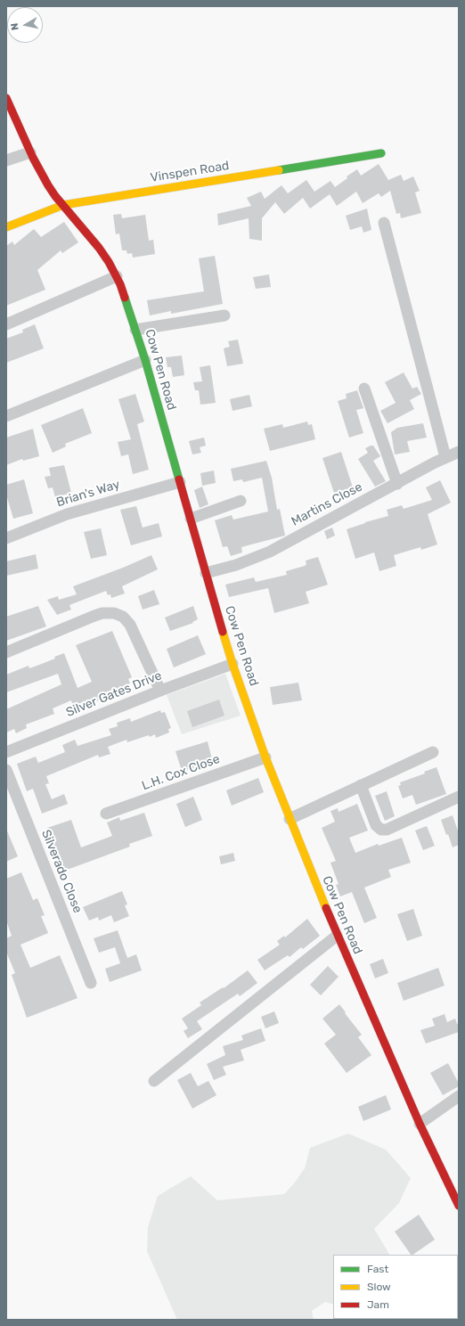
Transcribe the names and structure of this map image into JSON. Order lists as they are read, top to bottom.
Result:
{
  "streets": {
    "main road": ["Vinspen Road", "Cow Pen Road"],
    "street": [
      "Brian's Way",
      "Martins Close",
      "Silver Gates Drive",
      "L.H. Cox Close",
      "Silverado Close"
    ]
  },
  "crossings": [
    ["Vinspen Road", "Cow Pen Road"],
    ["Cow Pen Road", "Brian's Way"],
    ["Cow Pen Road", "Martins Close"],
    ["Cow Pen Road", "Silver Gates Drive"],
    ["Cow Pen Road", "L.H. Cox Close"]
  ],
  "legend": ["Fast", "Slow", "Jam"],
  "north": "left"
}
